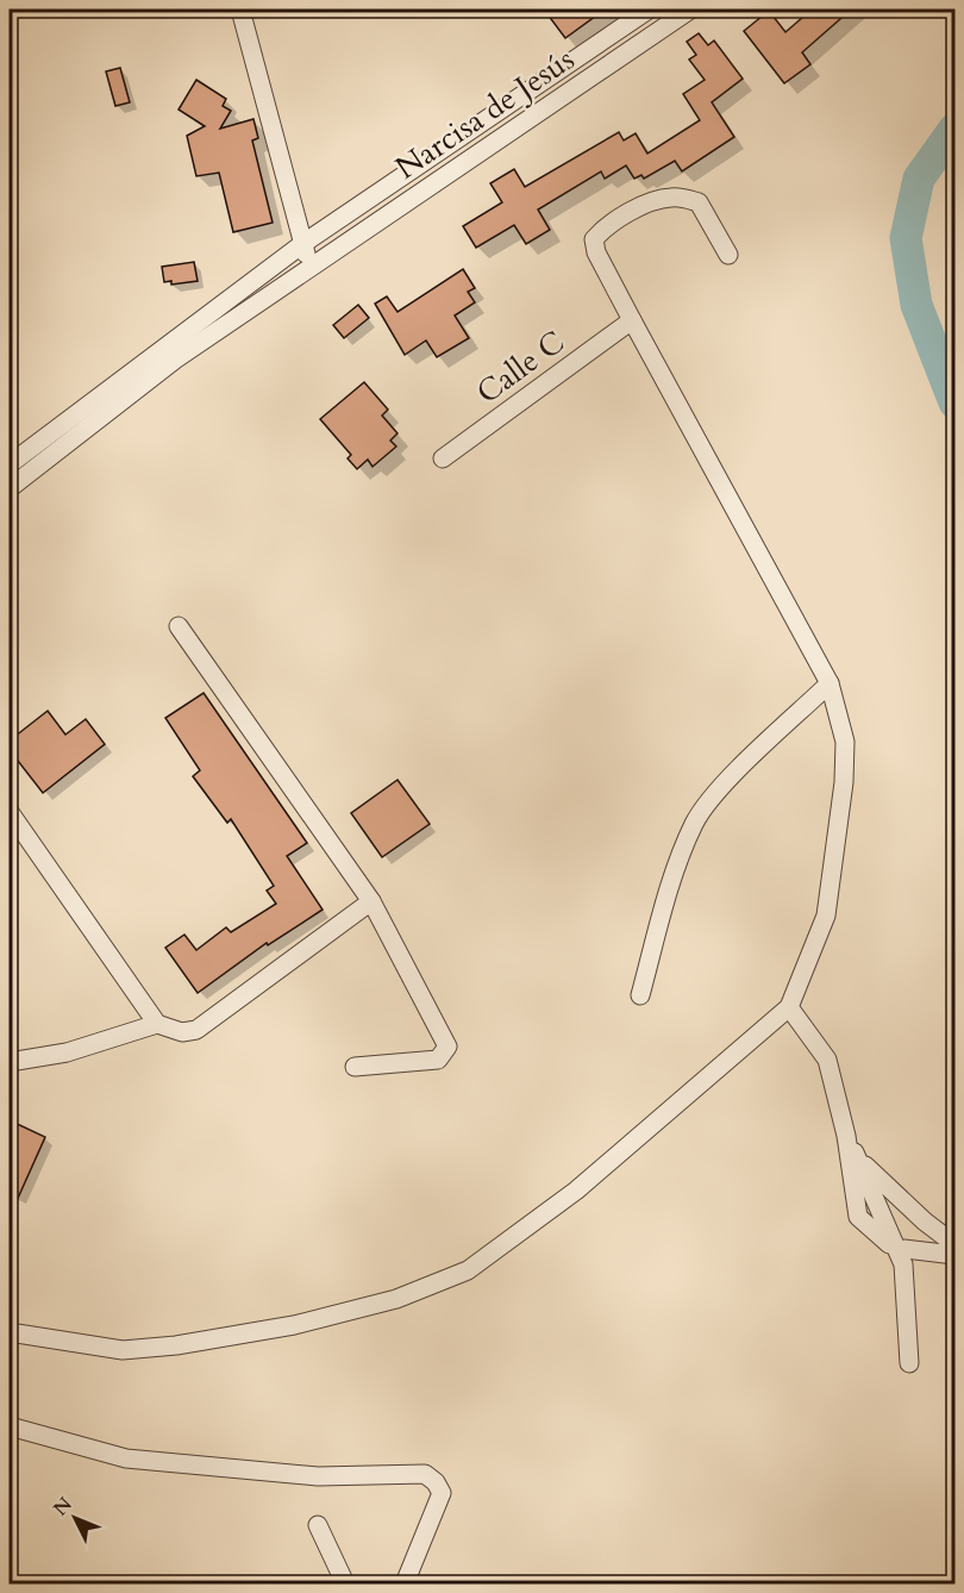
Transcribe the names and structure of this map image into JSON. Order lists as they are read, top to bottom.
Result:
{
  "streets": {
    "street": ["Narcisa de Jesús", "Calle C"]
  },
  "north": "top left"
}
